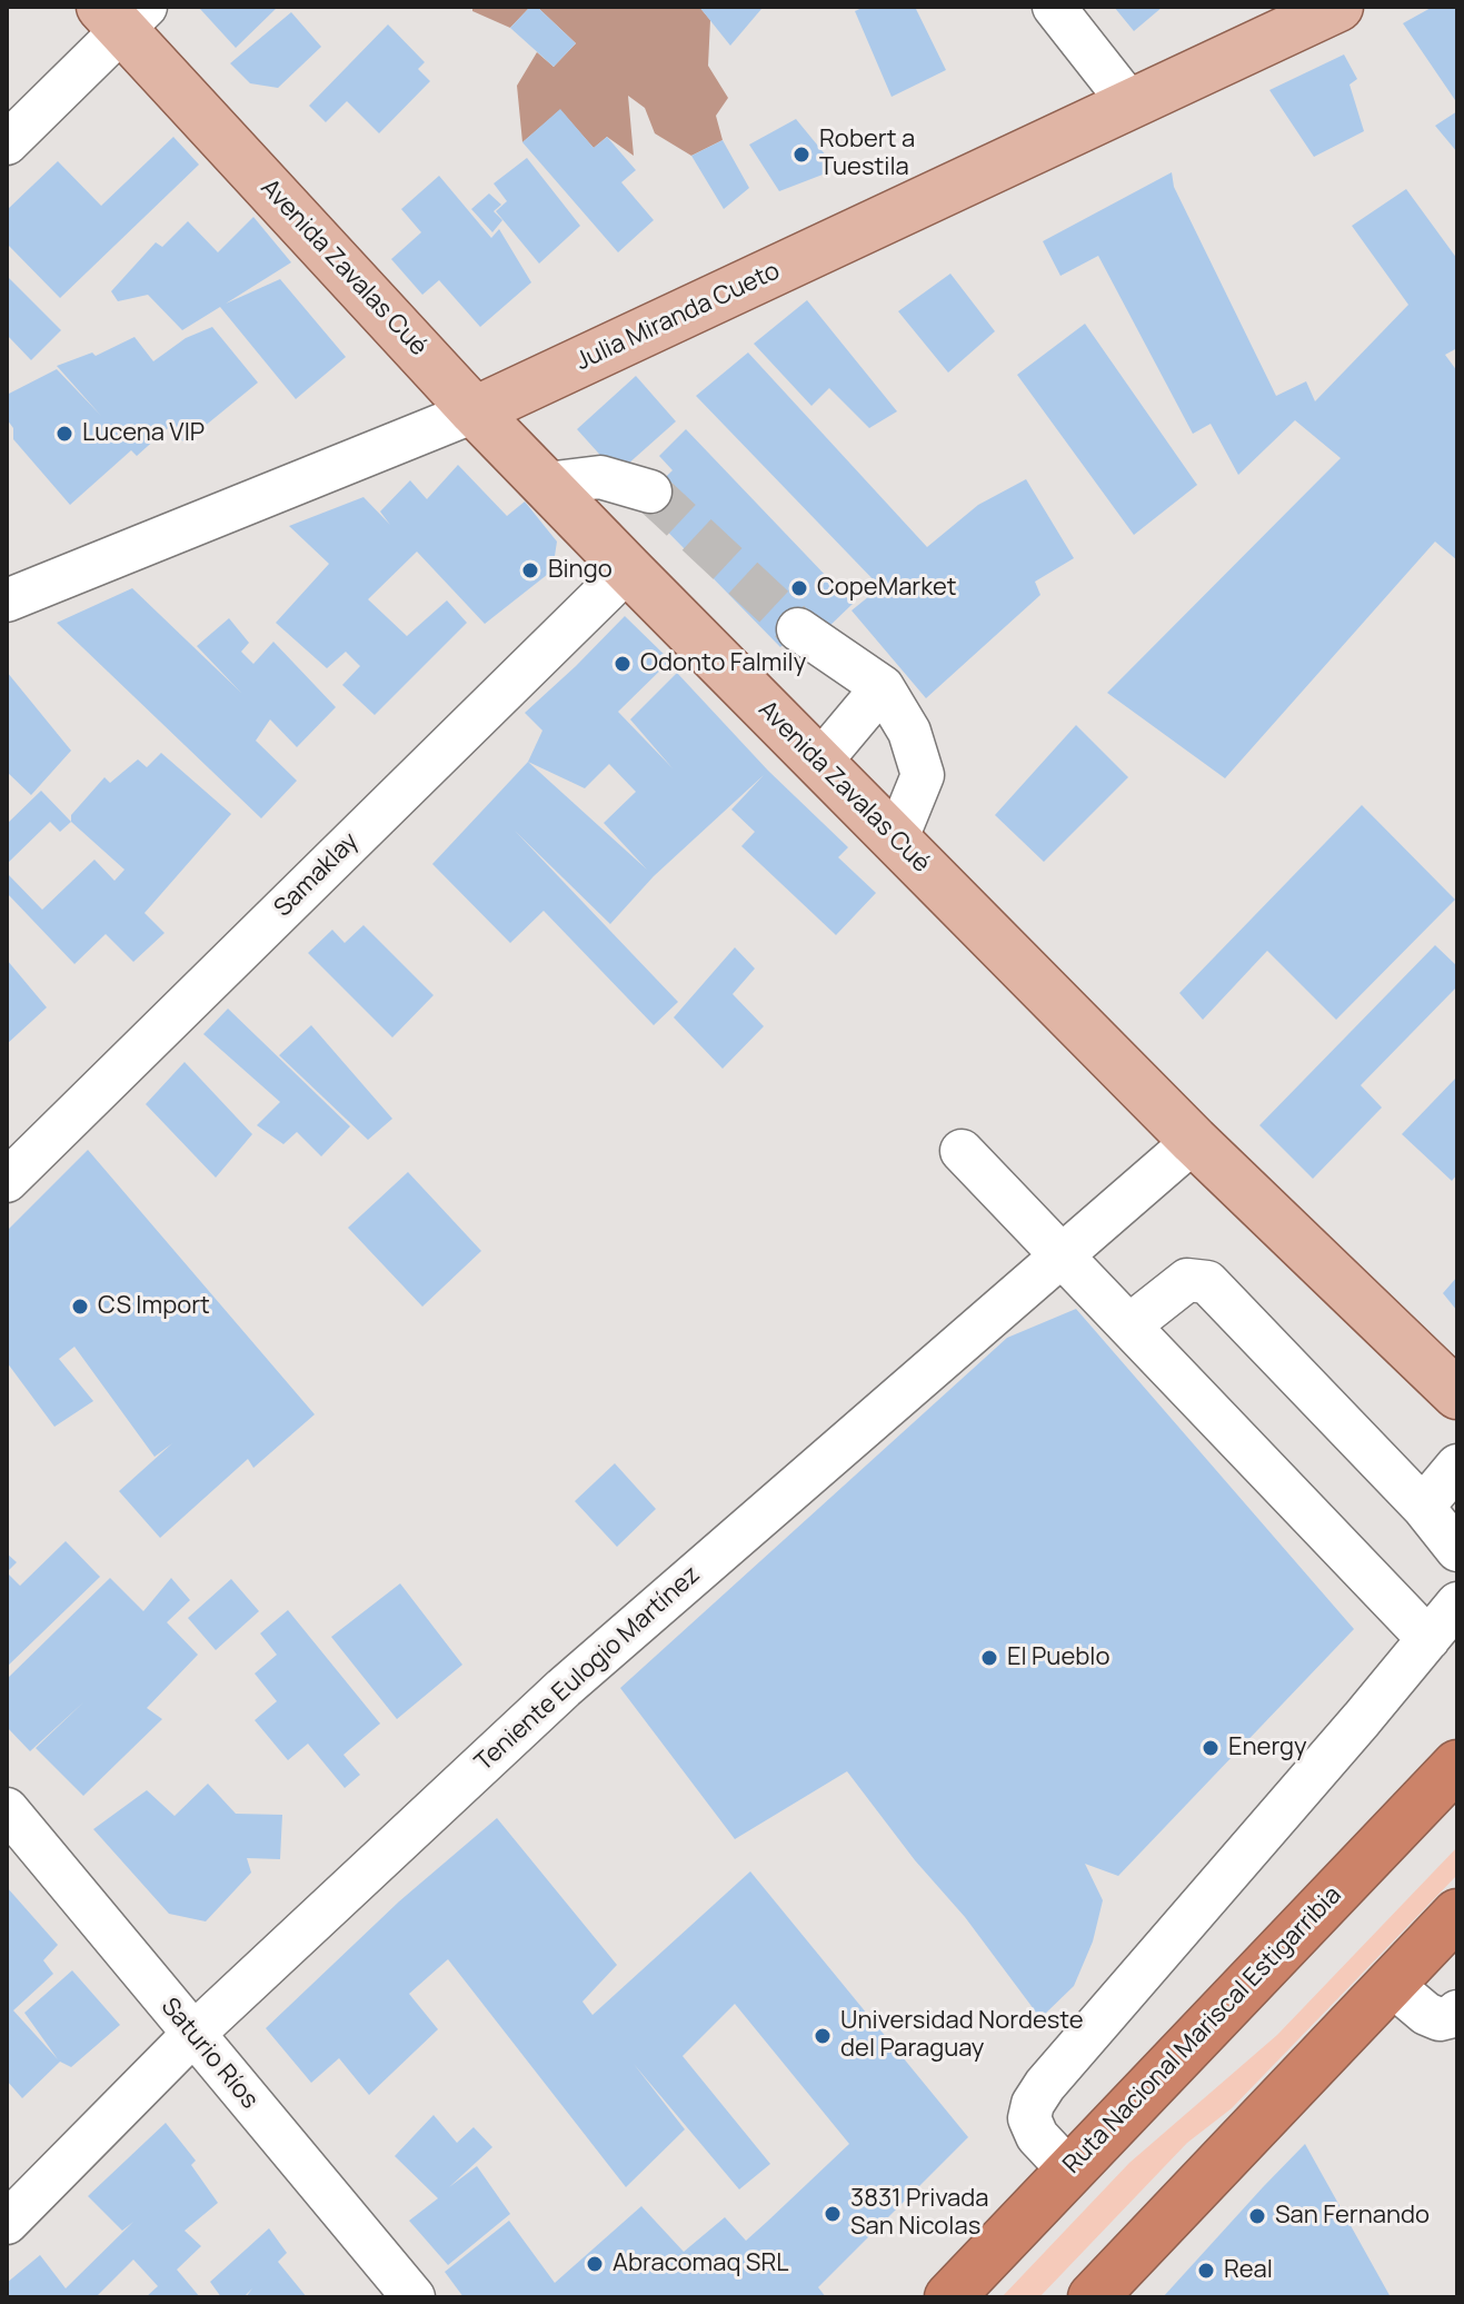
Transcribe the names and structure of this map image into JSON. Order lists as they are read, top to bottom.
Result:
{
  "streets": {
    "highway": ["Ruta Nacional Mariscal Estigarribia"],
    "main road": ["Avenida Zavalas Cué", "Julia Miranda Cueto"],
    "street": ["Samaklay", "Teniente Eulogio Martínez", "Saturio Ríos"]
  },
  "crossings": [
    ["Avenida Zavalas Cué", "Julia Miranda Cueto"],
    ["Avenida Zavalas Cué", "Samaklay"],
    ["Avenida Zavalas Cué", "Teniente Eulogio Martínez"],
    ["Teniente Eulogio Martínez", "Saturio Ríos"]
  ],
  "places": [
    "Robert a Tuestila",
    "Lucena VIP",
    "Bingo",
    "CopeMarket",
    "Odonto Falmily",
    "CS Import",
    "El Pueblo",
    "Energy",
    "Universidad Nordeste del Paraguay",
    "3831 Privada San Nicolas",
    "San Fernando",
    "Abracomaq SRL",
    "Real"
  ]
}
